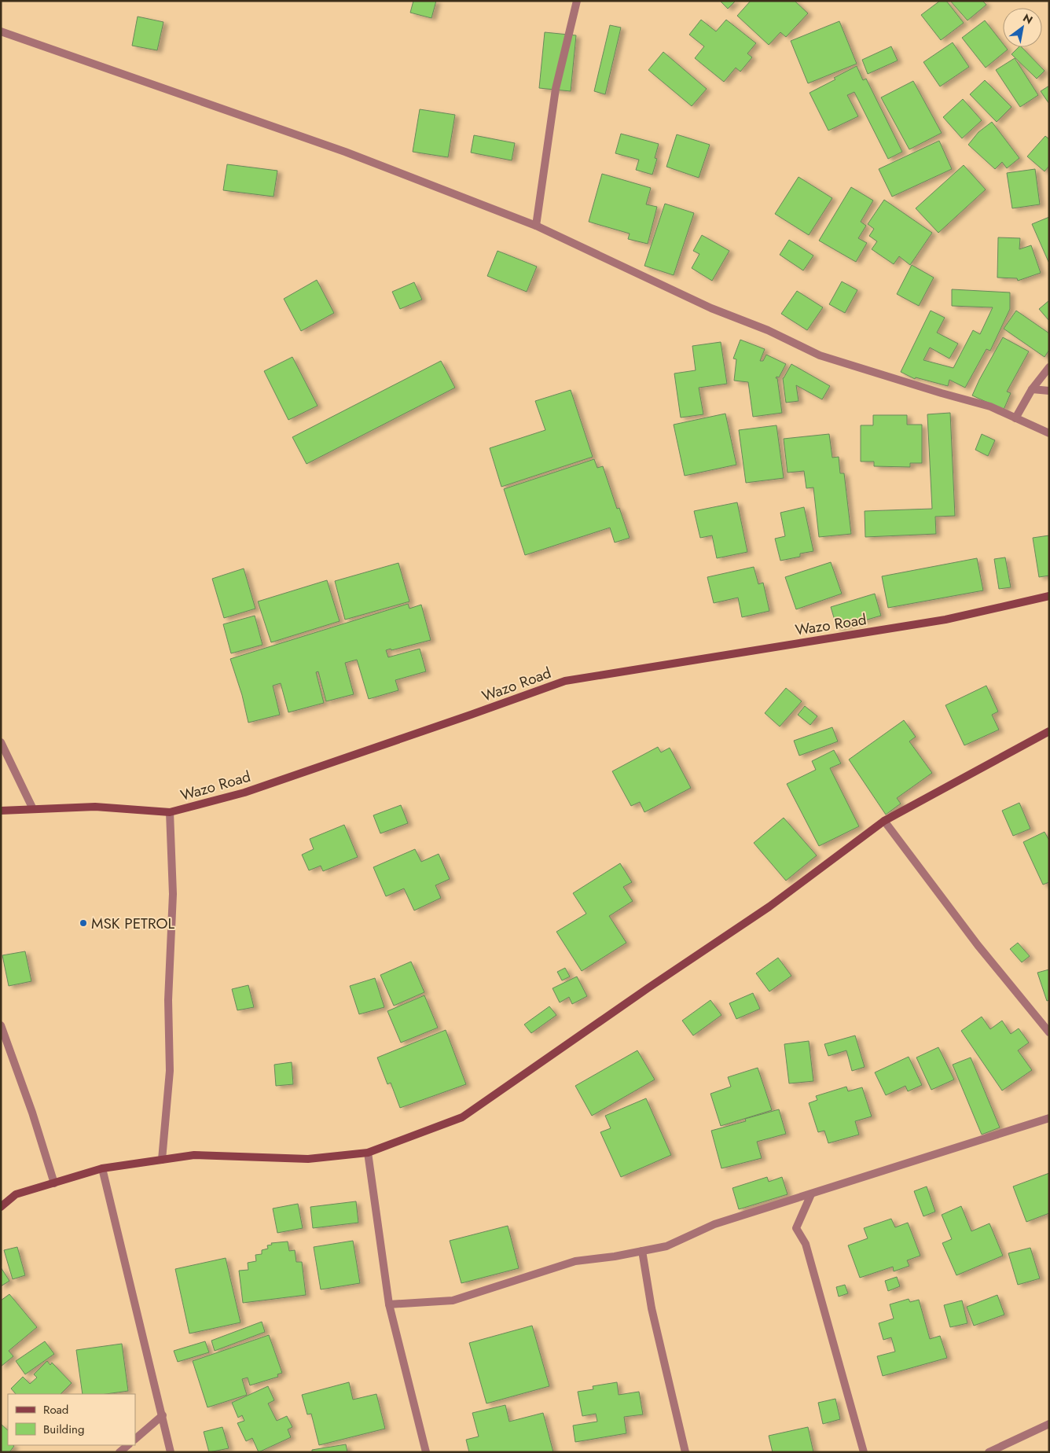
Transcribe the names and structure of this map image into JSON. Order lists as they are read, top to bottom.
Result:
{
  "streets": {
    "street": ["Wazo Road"]
  },
  "places": ["MSK PETROL"],
  "legend": ["Road", "Building"],
  "north": "top right"
}
